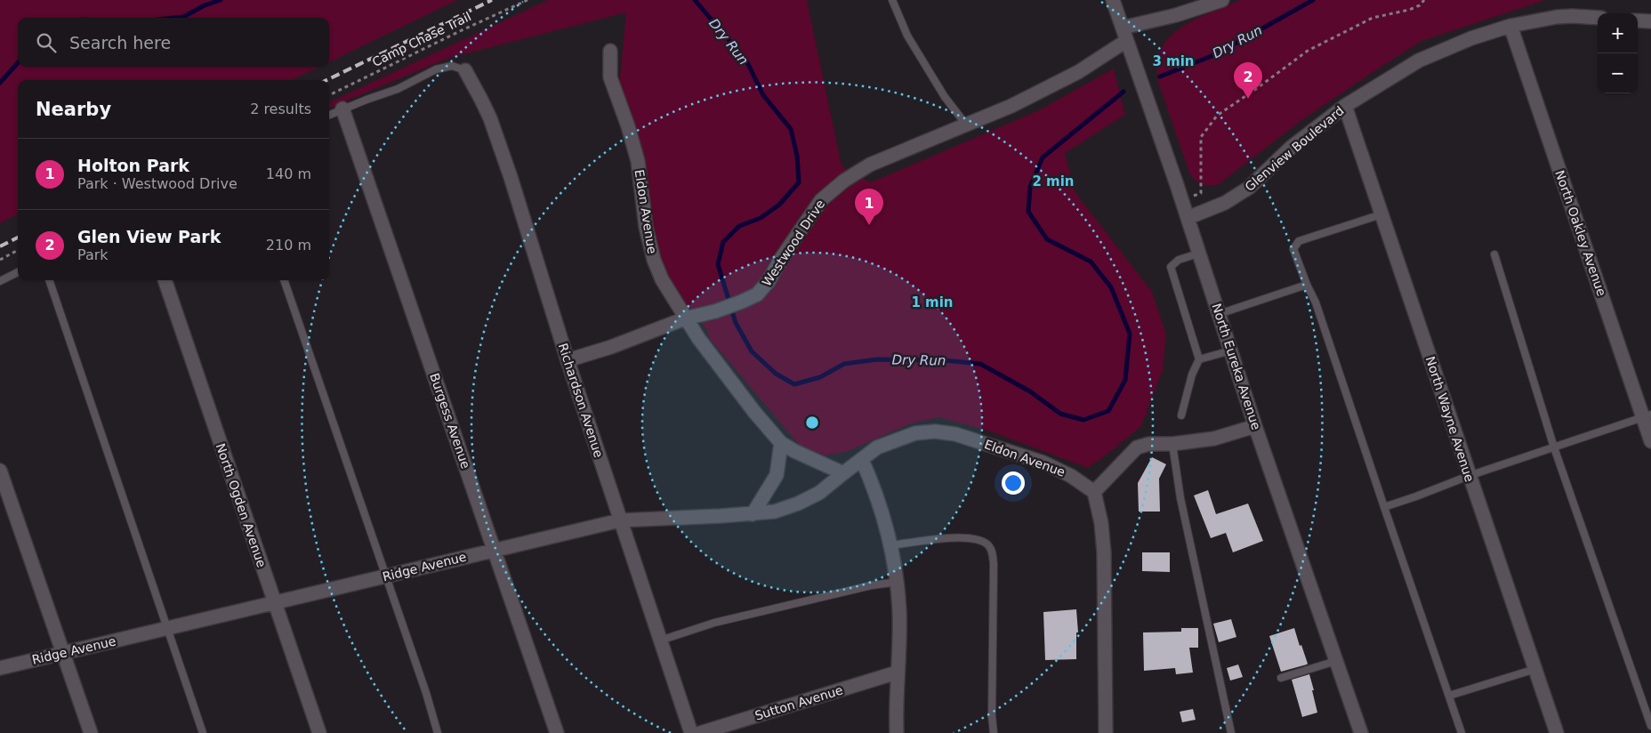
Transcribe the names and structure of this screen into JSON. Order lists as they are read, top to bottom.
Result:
{
  "streets": {
    "street": [
      "Glenview Boulevard",
      "Eldon Avenue",
      "North Oakley Avenue",
      "Westwood Drive",
      "North Eureka Avenue",
      "Richardson Avenue",
      "North Wayne Avenue",
      "Burgess Avenue",
      "North Ogden Avenue",
      "Ridge Avenue",
      "Sutton Avenue"
    ],
    "path": ["Camp Chase Trail"]
  },
  "crossings": [
    ["Glenview Boulevard", "North Oakley Avenue"],
    ["Glenview Boulevard", "North Eureka Avenue"],
    ["Glenview Boulevard", "North Wayne Avenue"],
    ["Eldon Avenue", "Westwood Drive"],
    ["Eldon Avenue", "Ridge Avenue"],
    ["Westwood Drive", "North Eureka Avenue"],
    ["Westwood Drive", "Richardson Avenue"],
    ["Richardson Avenue", "Ridge Avenue"],
    ["Burgess Avenue", "Ridge Avenue"],
    ["North Ogden Avenue", "Ridge Avenue"]
  ],
  "water": ["Dry Run"],
  "page": {
    "map_buttons": ["+", "−"],
    "search": "Search here",
    "pins": ["2", "1"],
    "heading": ["Nearby", "2 results"],
    "list": [
      {
        "mark": "1",
        "name": "Holton Park",
        "note": "Park · Westwood Drive",
        "value": "140 m"
      },
      {
        "mark": "2",
        "name": "Glen View Park",
        "note": "Park",
        "value": "210 m"
      }
    ]
  },
  "rings": ["3 min", "2 min", "1 min"]
}
